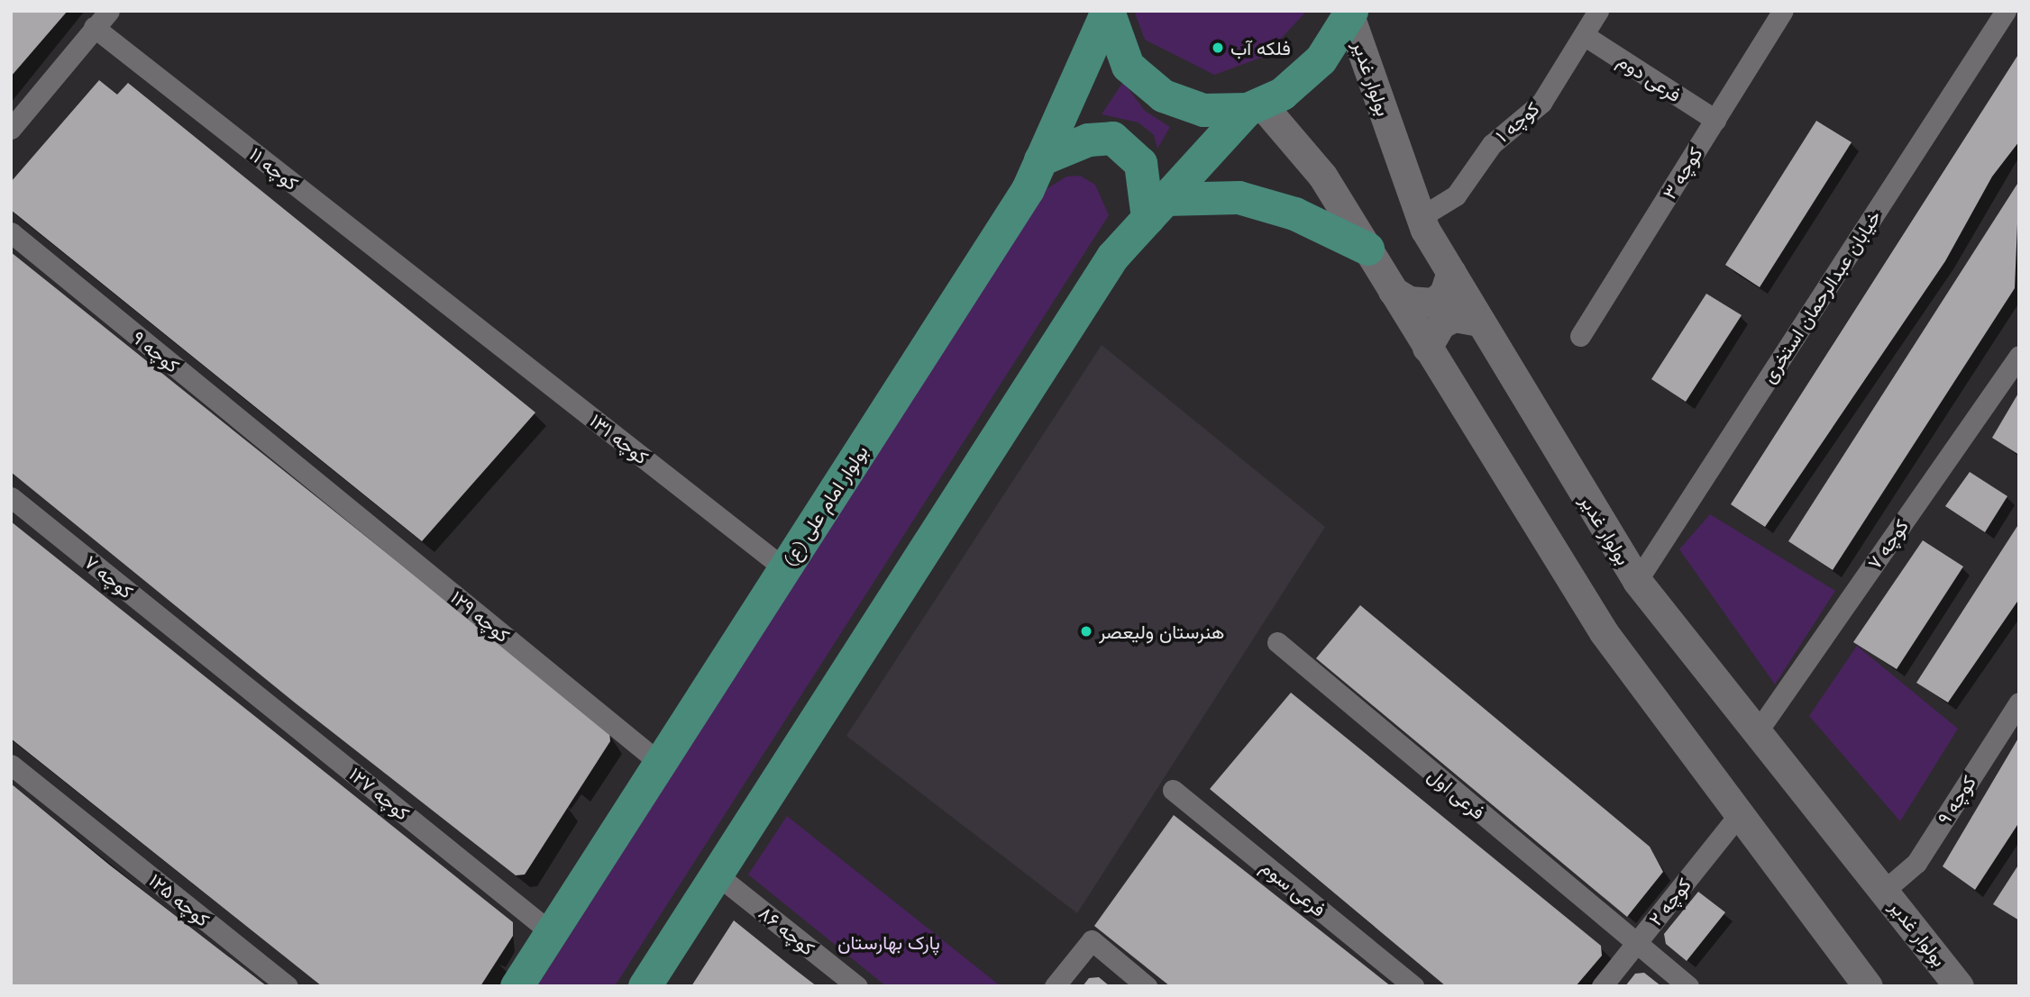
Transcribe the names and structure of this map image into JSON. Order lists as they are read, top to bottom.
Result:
{
  "streets": {
    "main road": ["بولوار امام علی (ع)"],
    "street": [
      "فرعی دوم",
      "بولوار غدیر",
      "کوچه ۱",
      "کوچه ۱۱",
      "کوچه ۳",
      "خیابان عبدالرحمان استخری",
      "کوچه ۹",
      "کوچه ۱۳۱",
      "کوچه ۷",
      "کوچه ۱۲۹",
      "کوچه ۱۲۷",
      "فرعی اول",
      "فرعی سوم",
      "کوچه ۱۲۵",
      "کوچه ۲",
      "کوچه ۸۶"
    ]
  },
  "crossings": [
    ["فرعی دوم", "کوچه ۱"],
    ["فرعی دوم", "کوچه ۳"],
    ["بولوار غدیر", "کوچه ۱"],
    ["بولوار غدیر", "خیابان عبدالرحمان استخری"],
    ["بولوار غدیر", "کوچه ۹"],
    ["بولوار غدیر", "کوچه ۷"],
    ["کوچه ۱۱", "کوچه ۱۳۱"],
    ["کوچه ۹", "کوچه ۱۲۹"],
    ["کوچه ۱۳۱", "بولوار امام علی (ع)"],
    ["بولوار امام علی (ع)", "کوچه ۱۲۹"],
    ["بولوار امام علی (ع)", "کوچه ۱۲۷"],
    ["کوچه ۷", "کوچه ۱۲۷"],
    ["فرعی اول", "کوچه ۲"]
  ],
  "parks": ["پارک بهارستان"],
  "places": ["فلکه آب", "هنرستان ولیعصر"]
}
